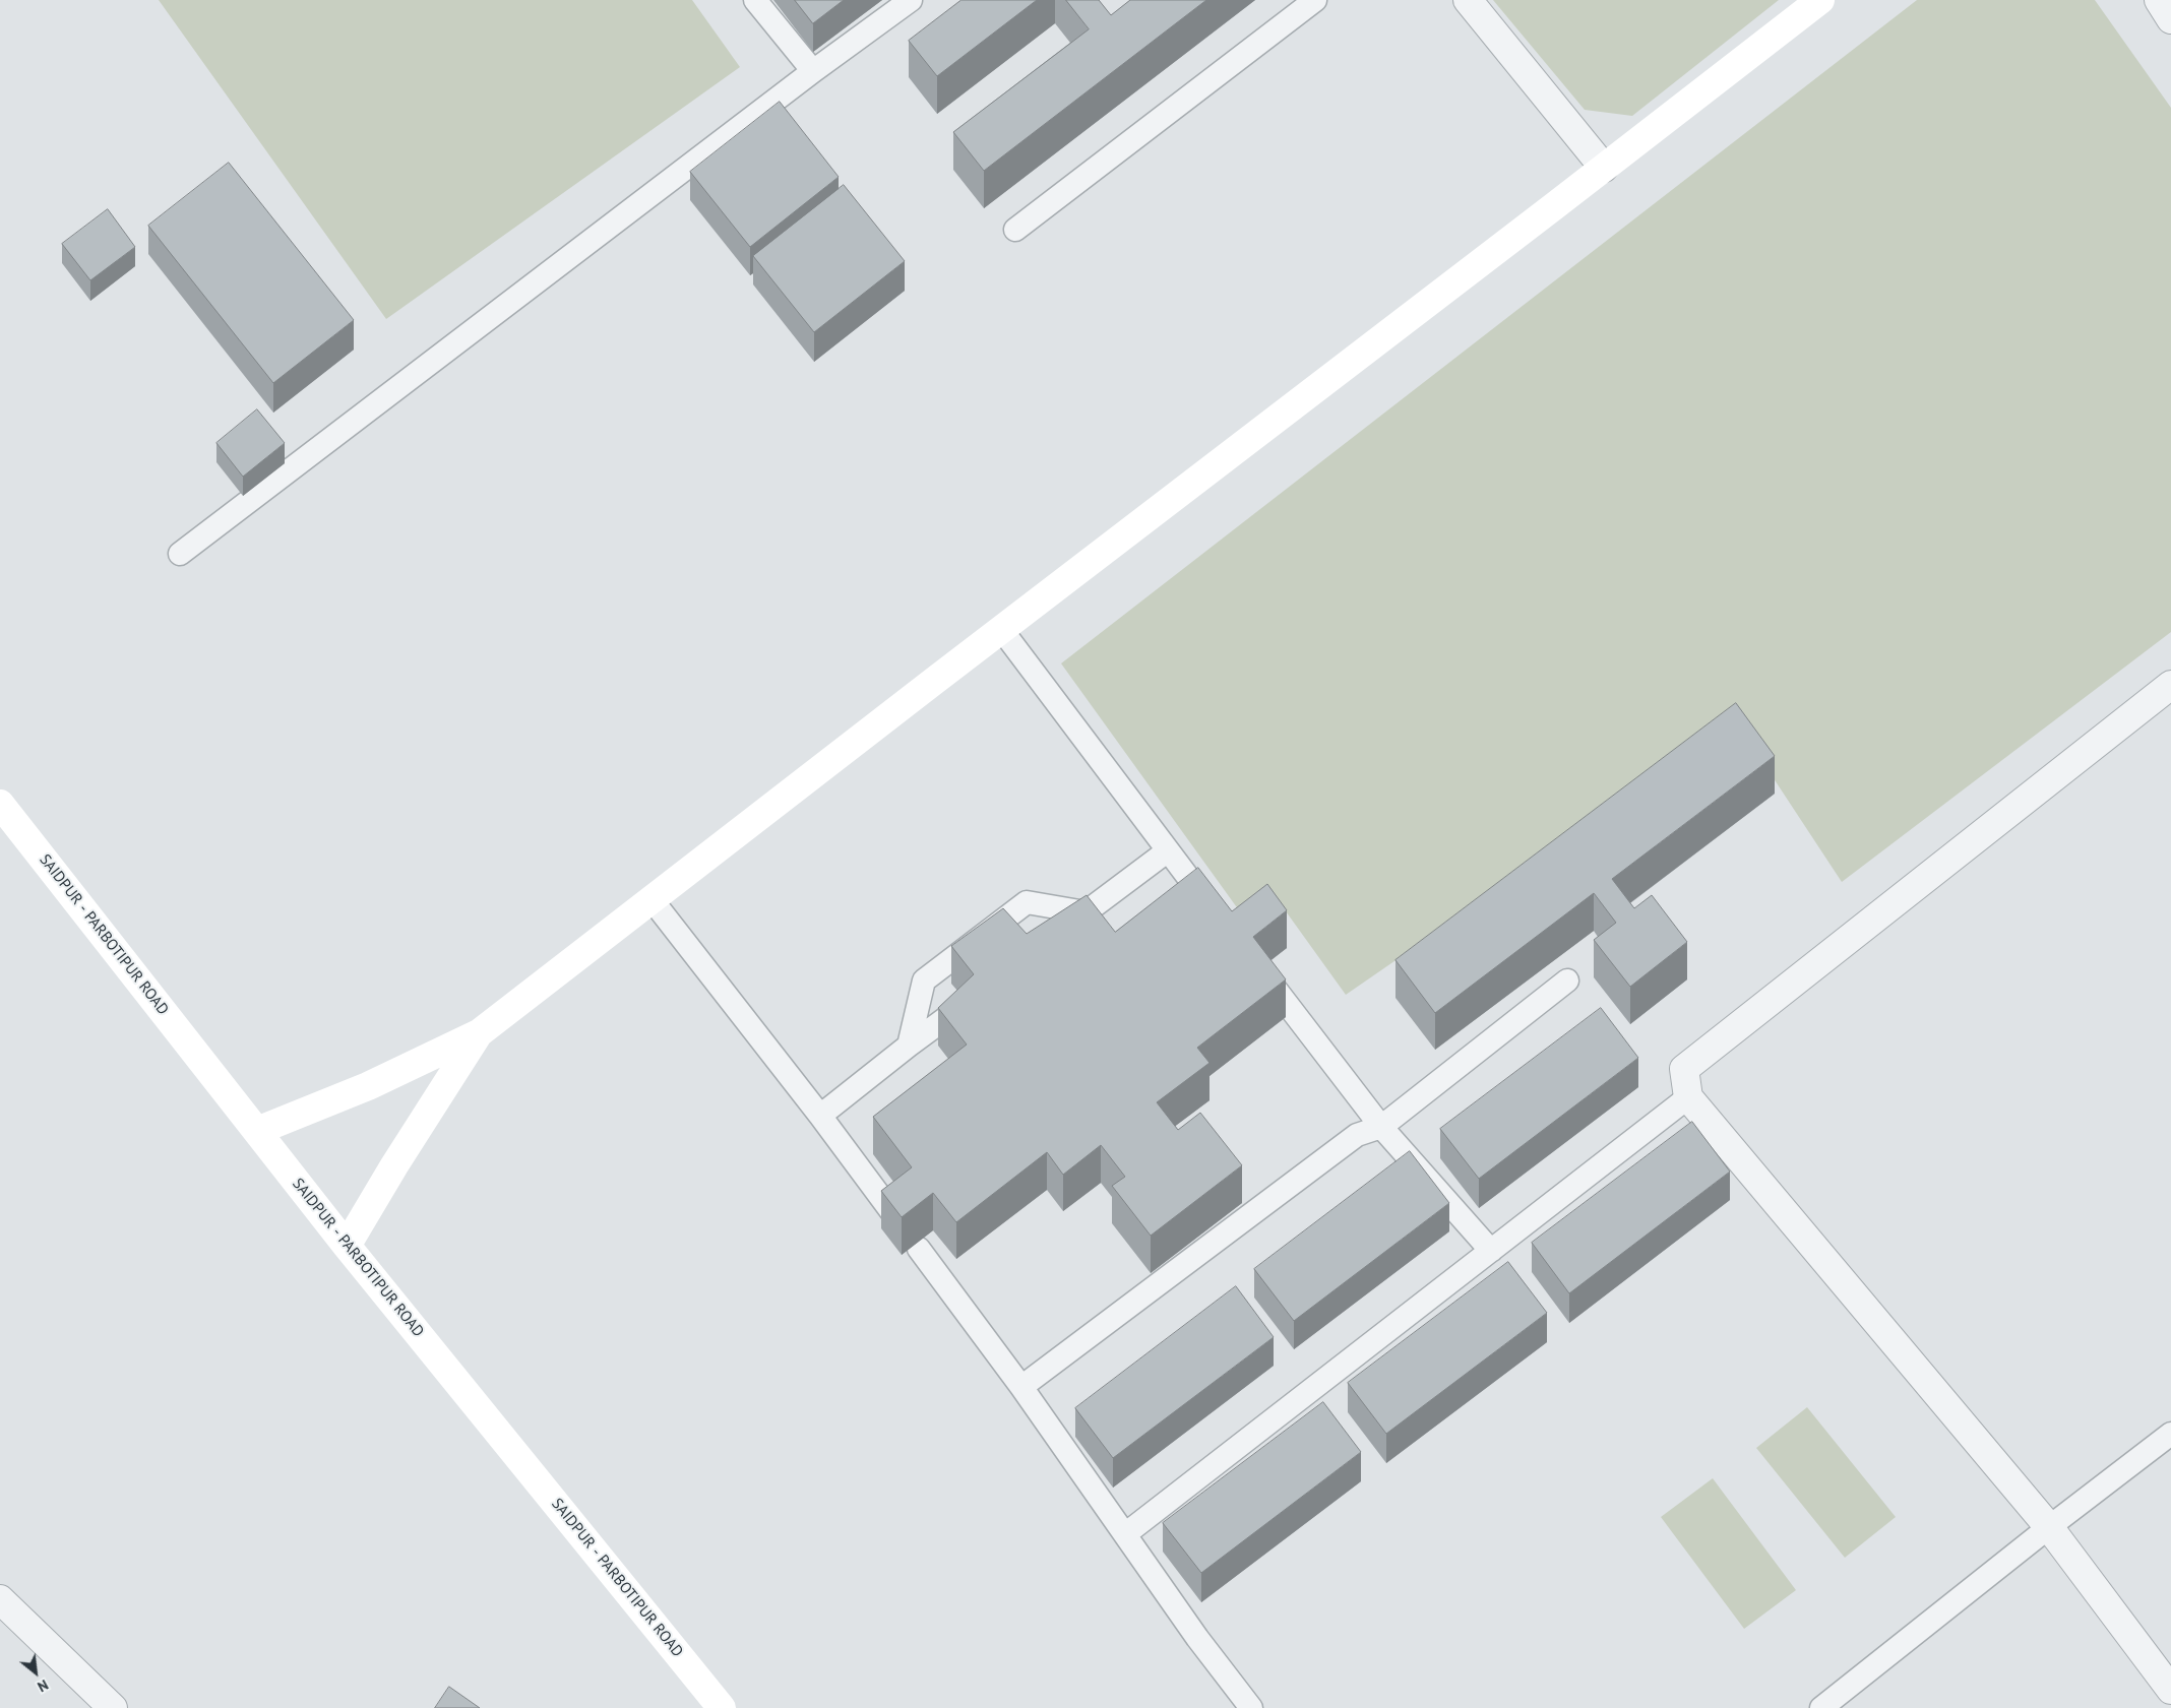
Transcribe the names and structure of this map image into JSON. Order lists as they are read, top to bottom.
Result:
{
  "streets": {
    "street": ["SAIDPUR - PARBOTIPUR ROAD"]
  },
  "north": "bottom right"
}
